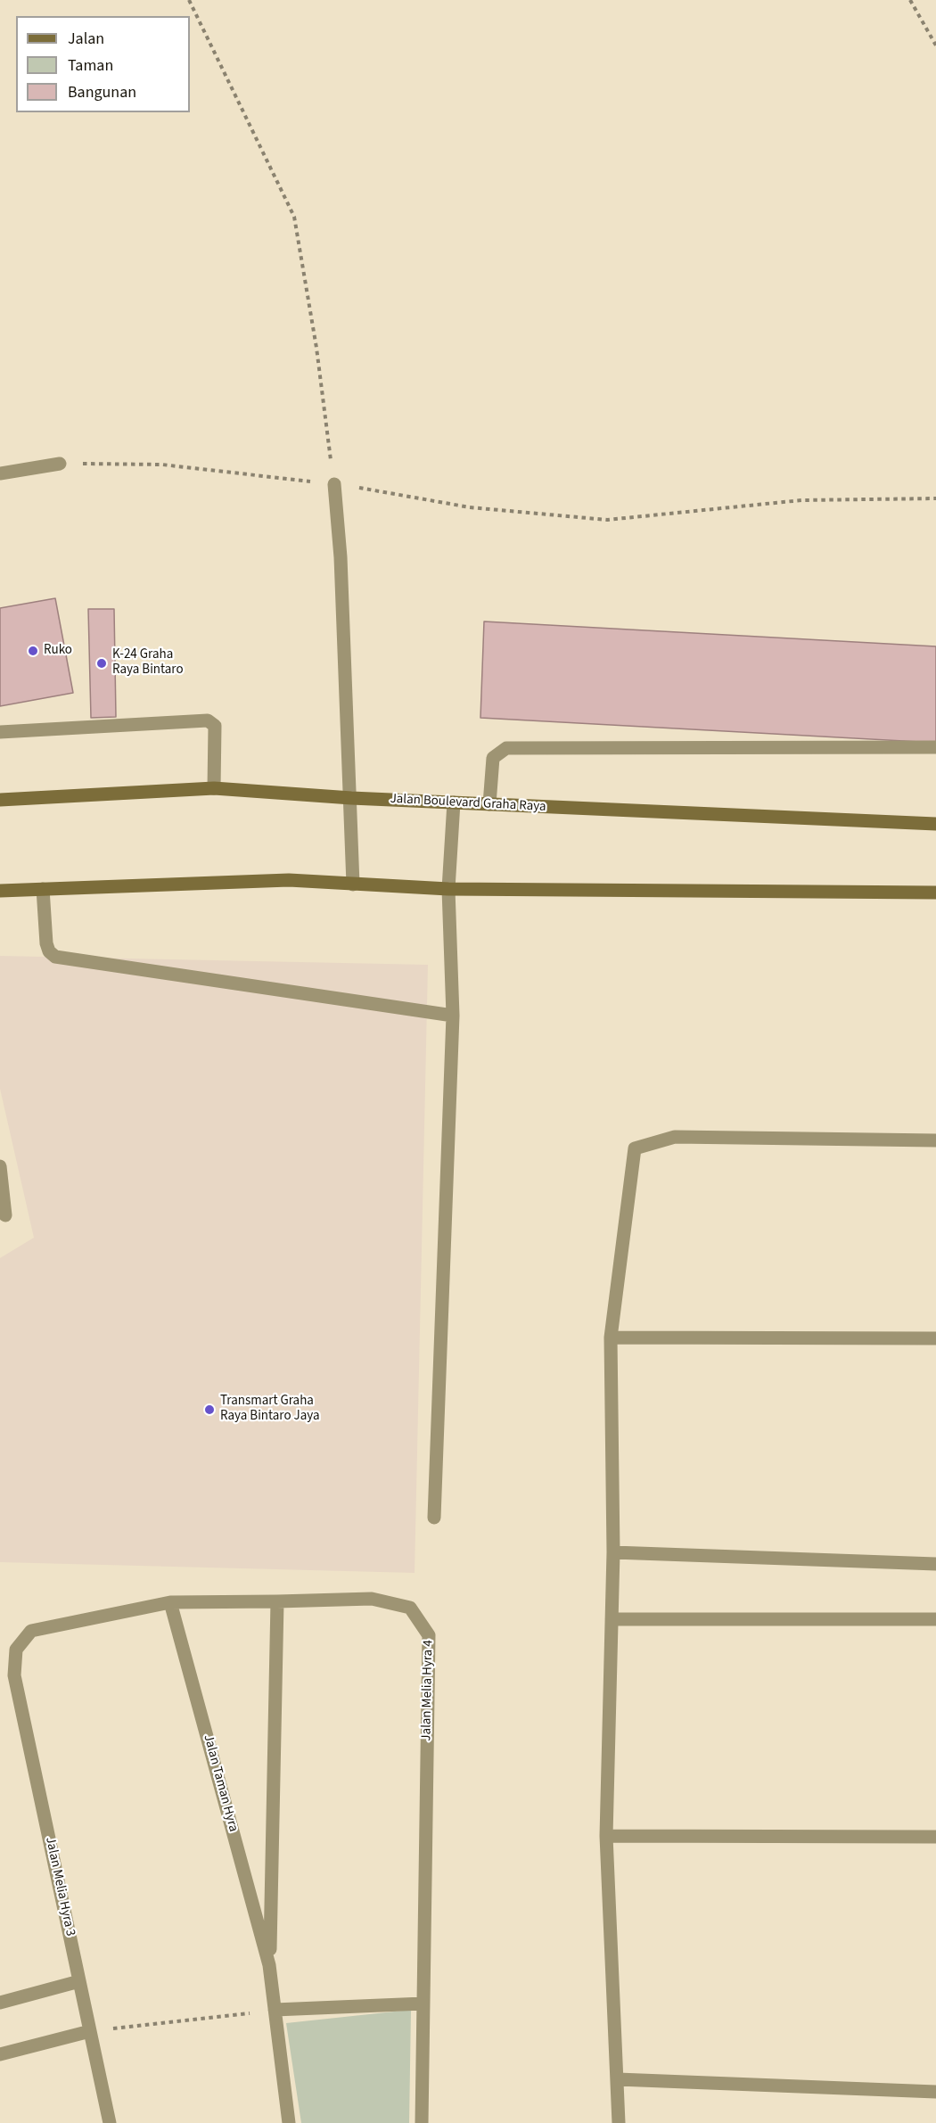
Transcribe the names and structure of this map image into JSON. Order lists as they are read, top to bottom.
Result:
{
  "streets": {
    "main road": ["Jalan Boulevard Graha Raya"],
    "street": ["Jalan Melia Hyra 4", "Jalan Taman Hyra", "Jalan Melia Hyra 3"]
  },
  "crossings": [
    ["Jalan Melia Hyra 4", "Jalan Taman Hyra"],
    ["Jalan Melia Hyra 4", "Jalan Melia Hyra 3"]
  ],
  "places": ["Ruko", "K-24 Graha Raya Bintaro", "Transmart Graha Raya Bintaro Jaya"],
  "legend": ["Jalan", "Taman", "Bangunan"]
}
